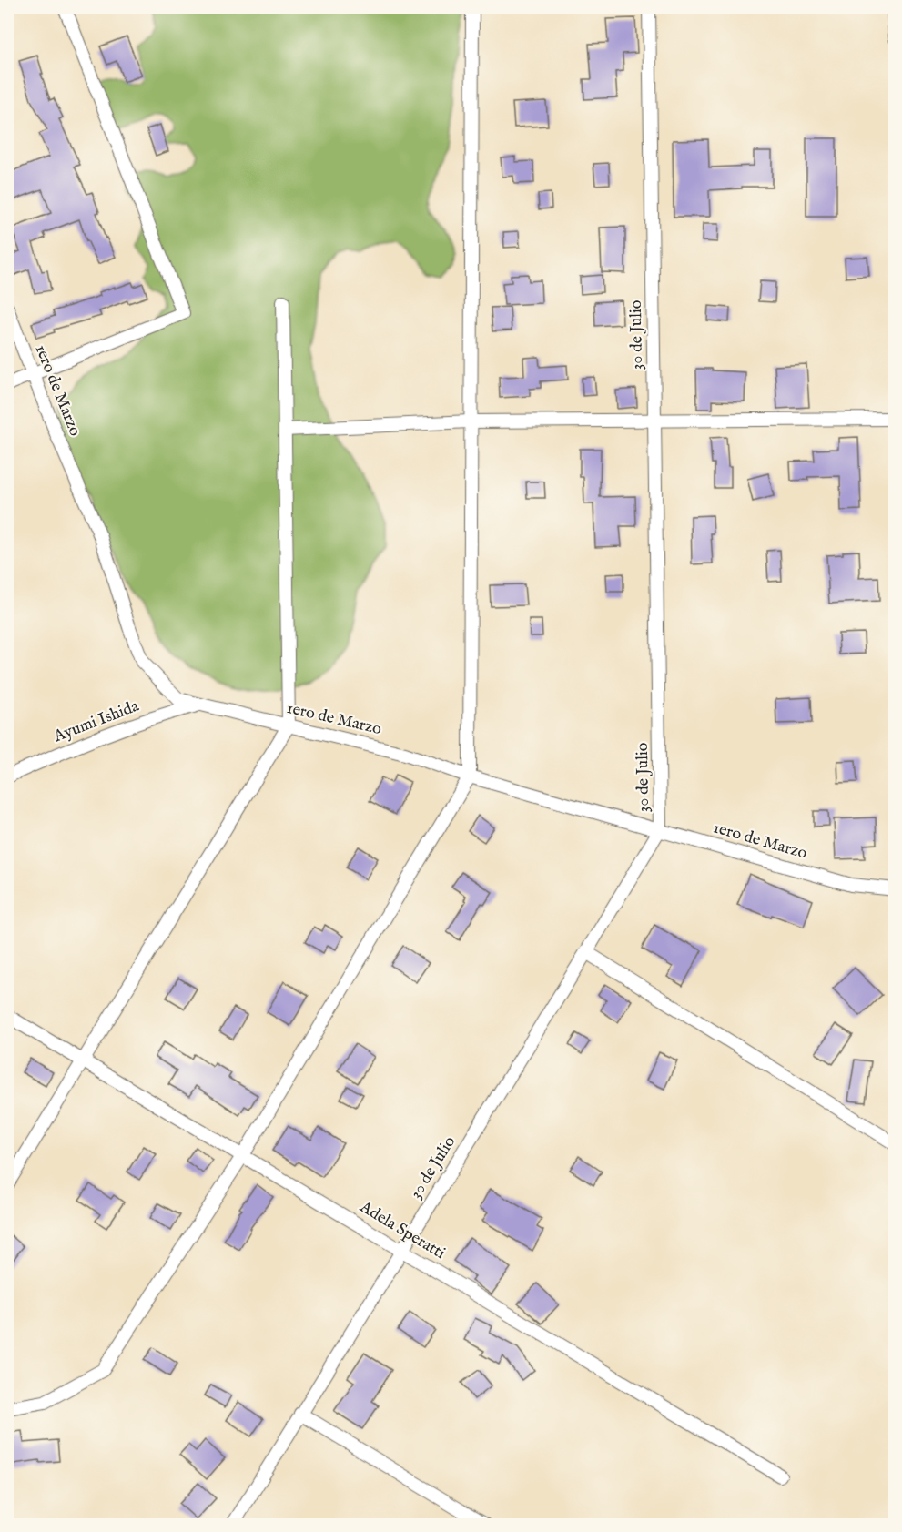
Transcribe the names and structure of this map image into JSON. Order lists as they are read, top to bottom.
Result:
{
  "streets": {
    "street": [
      "30 de Julio",
      "1ero de Marzo",
      "Ayumi Ishida",
      "Adela Speratti"
    ]
  },
  "crossings": [
    ["30 de Julio", "1ero de Marzo"],
    ["30 de Julio", "Adela Speratti"],
    ["1ero de Marzo", "Ayumi Ishida"]
  ]
}
